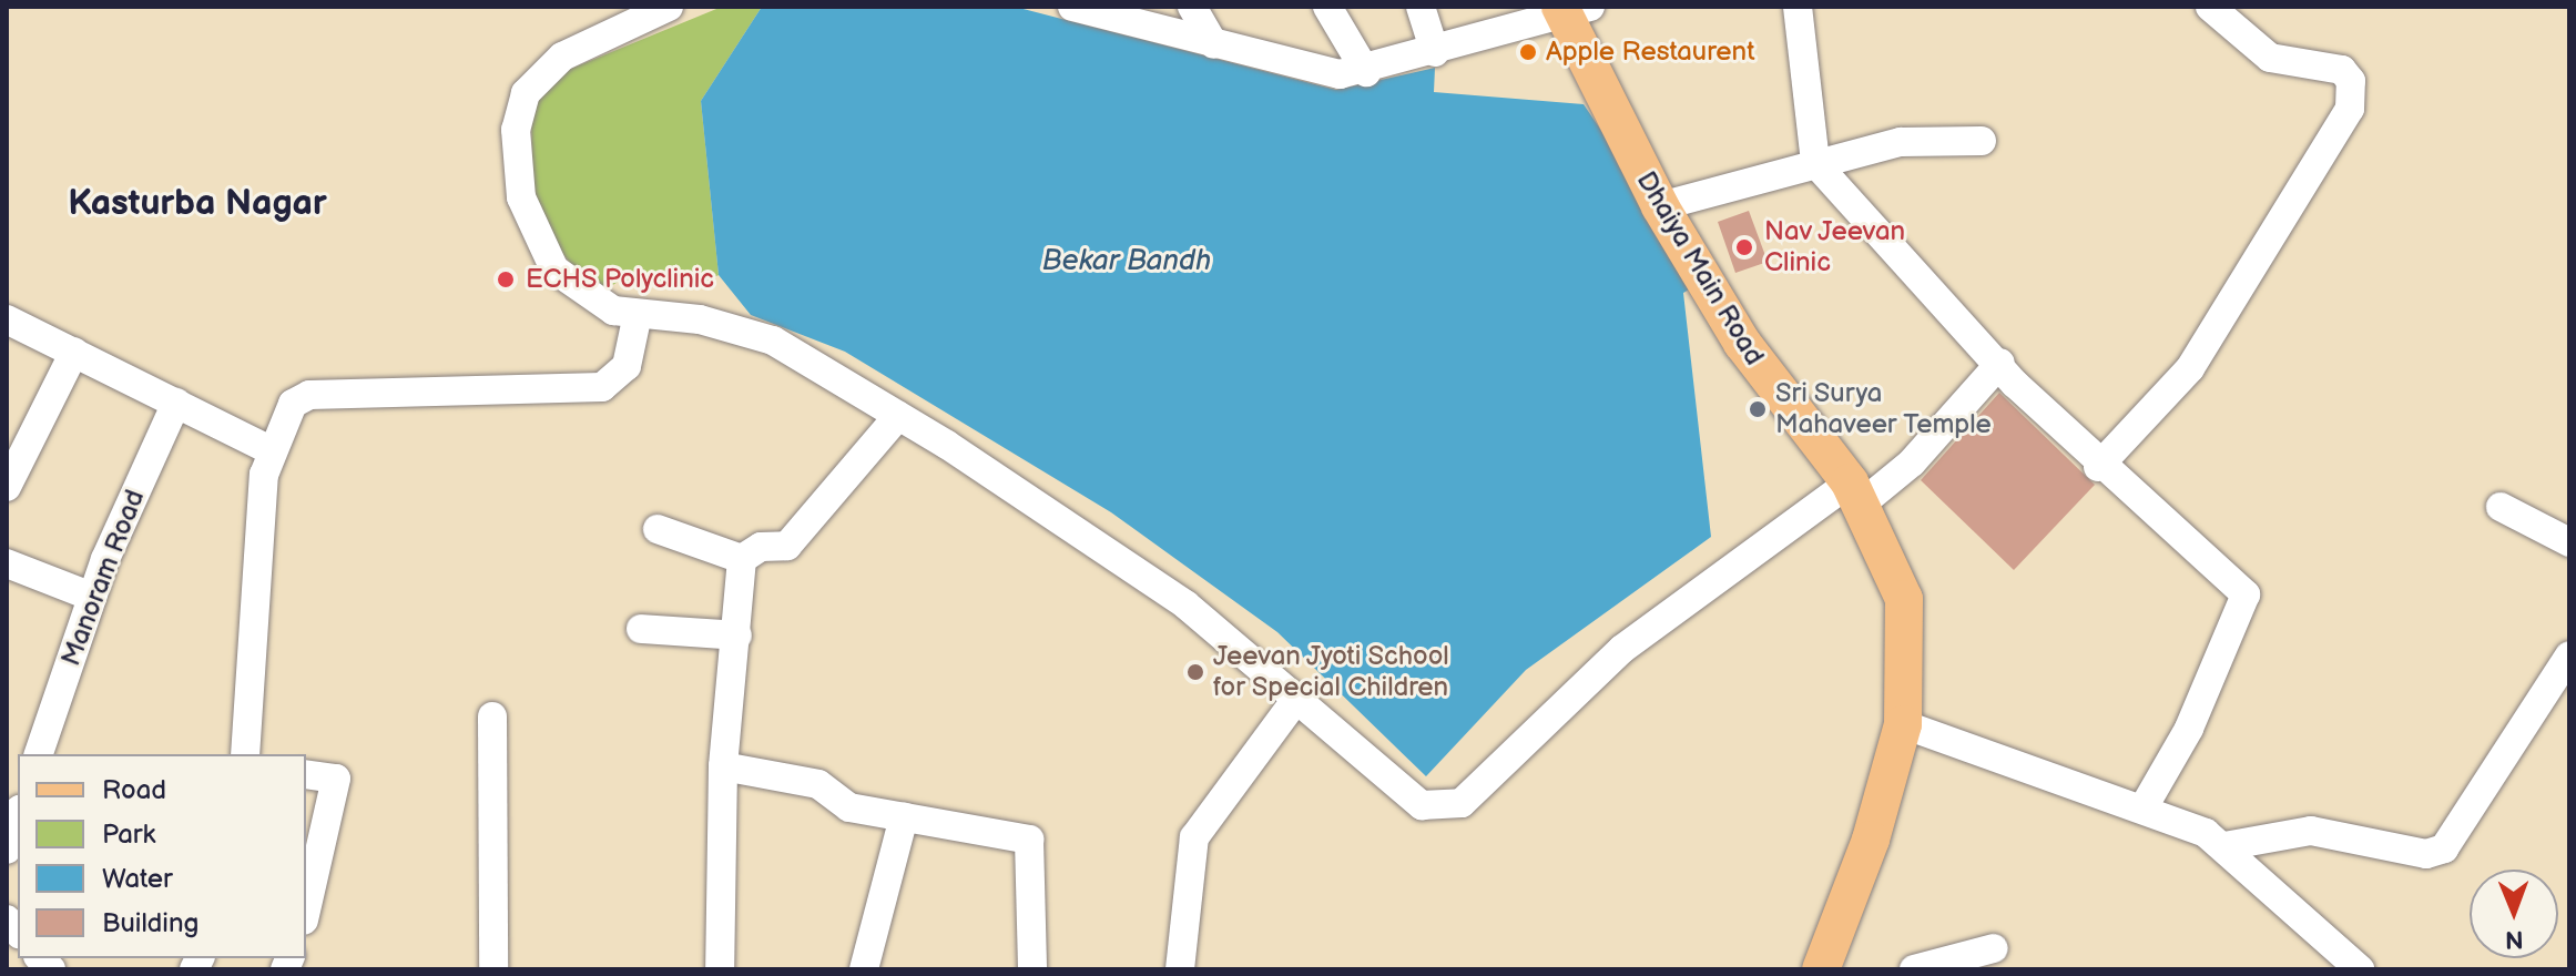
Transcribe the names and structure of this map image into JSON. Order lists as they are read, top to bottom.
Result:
{
  "streets": {
    "main road": ["Dhaiya Main Road"],
    "street": ["Manoram Road"]
  },
  "districts": ["Kasturba Nagar"],
  "water": ["Bekar Bandh"],
  "places": [
    "Apple Restaurent",
    "Nav Jeevan Clinic",
    "ECHS Polyclinic",
    "Sri Surya Mahaveer Temple",
    "Jeevan Jyoti School for Special Children"
  ],
  "legend": [
    "Road",
    "Park",
    "Water",
    "Building"
  ],
  "north": "bottom"
}
